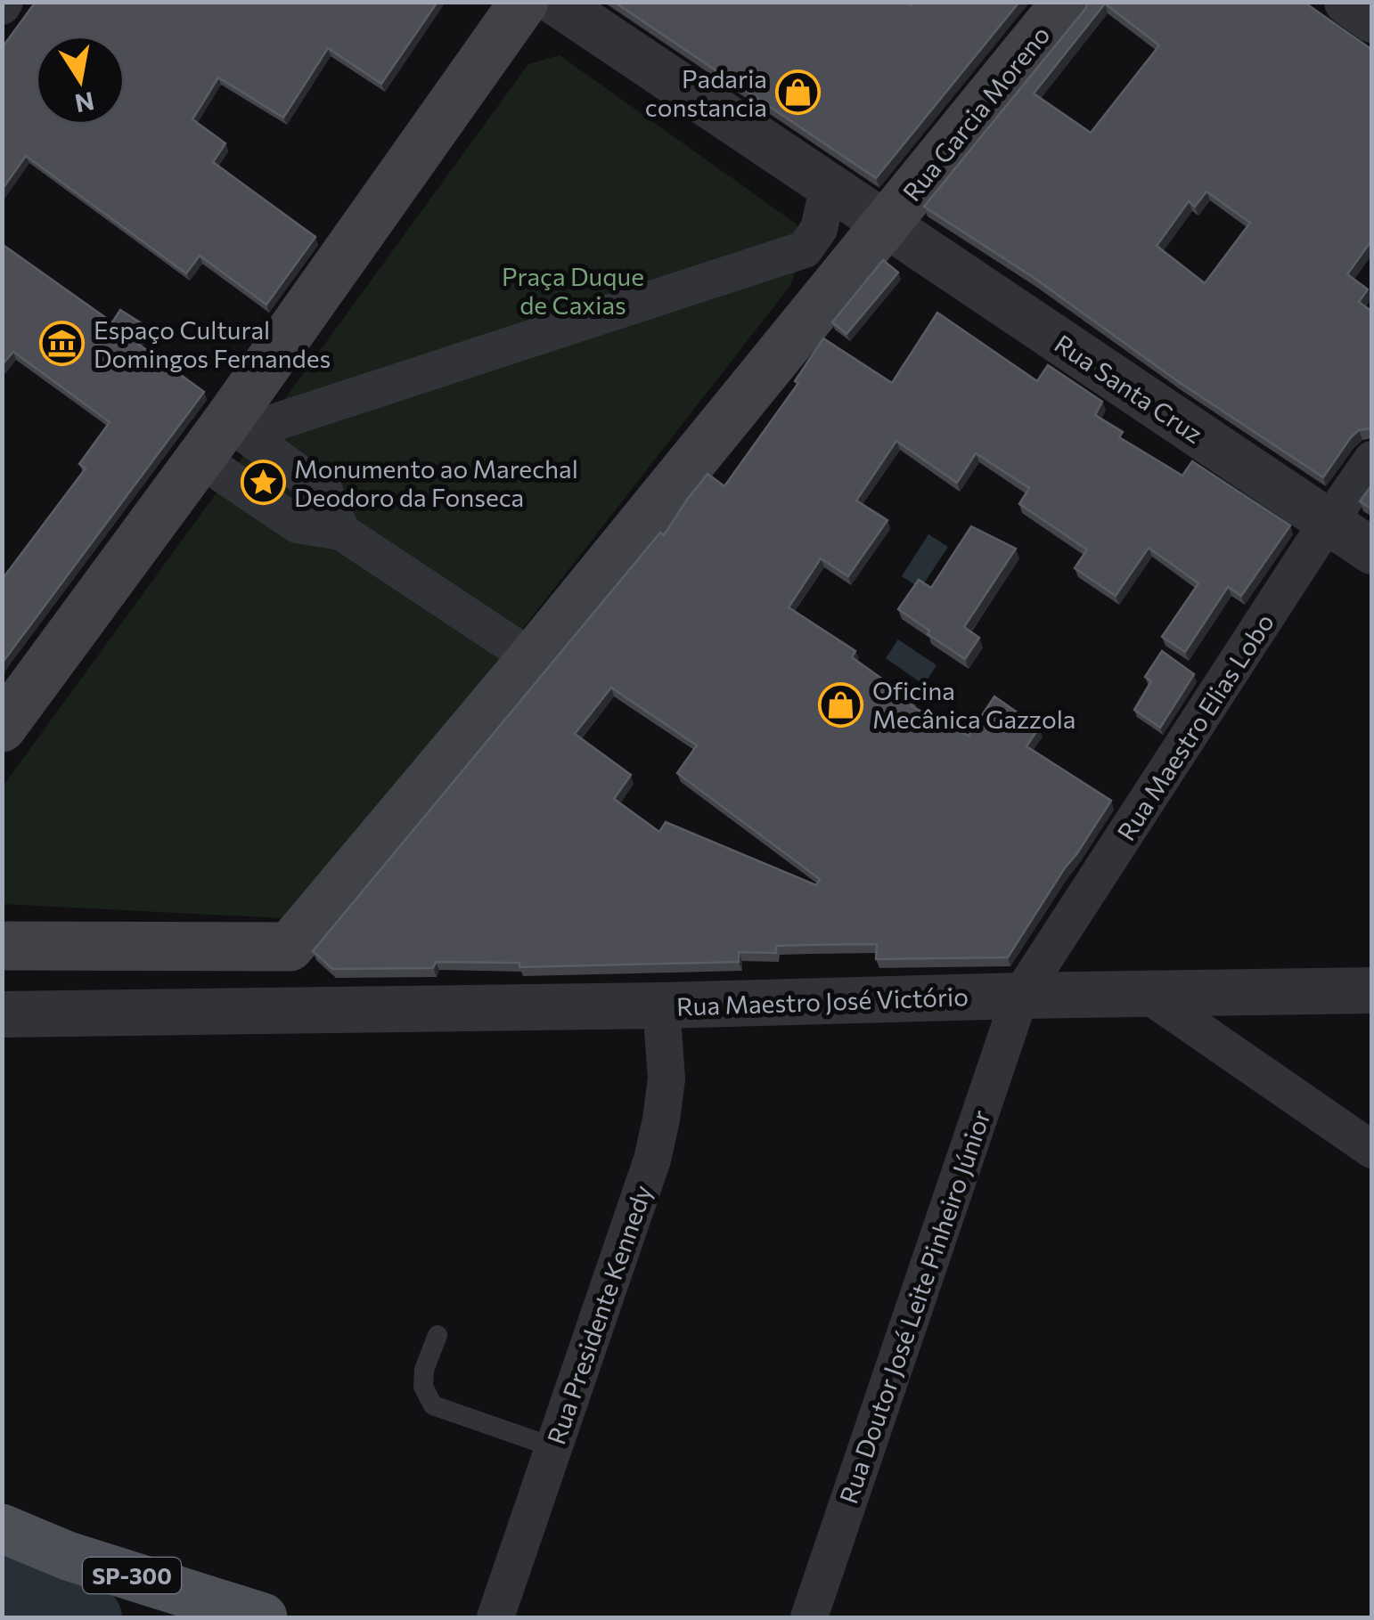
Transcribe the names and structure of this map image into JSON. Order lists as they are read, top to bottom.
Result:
{
  "streets": {
    "main road": ["Rua Garcia Moreno", "SP-300"],
    "street": [
      "Rua Santa Cruz",
      "Rua Maestro Elias Lobo",
      "Rua Maestro José Victório",
      "Rua Doutor José Leite Pinheiro Júnior",
      "Rua Presidente Kennedy"
    ]
  },
  "crossings": [
    ["Rua Garcia Moreno", "Rua Santa Cruz"],
    ["Rua Santa Cruz", "Rua Maestro Elias Lobo"],
    ["Rua Maestro Elias Lobo", "Rua Maestro José Victório"],
    ["Rua Maestro Elias Lobo", "Rua Doutor José Leite Pinheiro Júnior"],
    ["Rua Maestro José Victório", "Rua Doutor José Leite Pinheiro Júnior"],
    ["Rua Maestro José Victório", "Rua Presidente Kennedy"]
  ],
  "parks": ["Praça Duque de Caxias"],
  "places": {
    "shop": ["Padaria constancia", "Oficina Mecânica Gazzola"],
    "museum": ["Espaço Cultural Domingos Fernandes"],
    "place": ["Monumento ao Marechal Deodoro da Fonseca"]
  },
  "north": "bottom"
}
